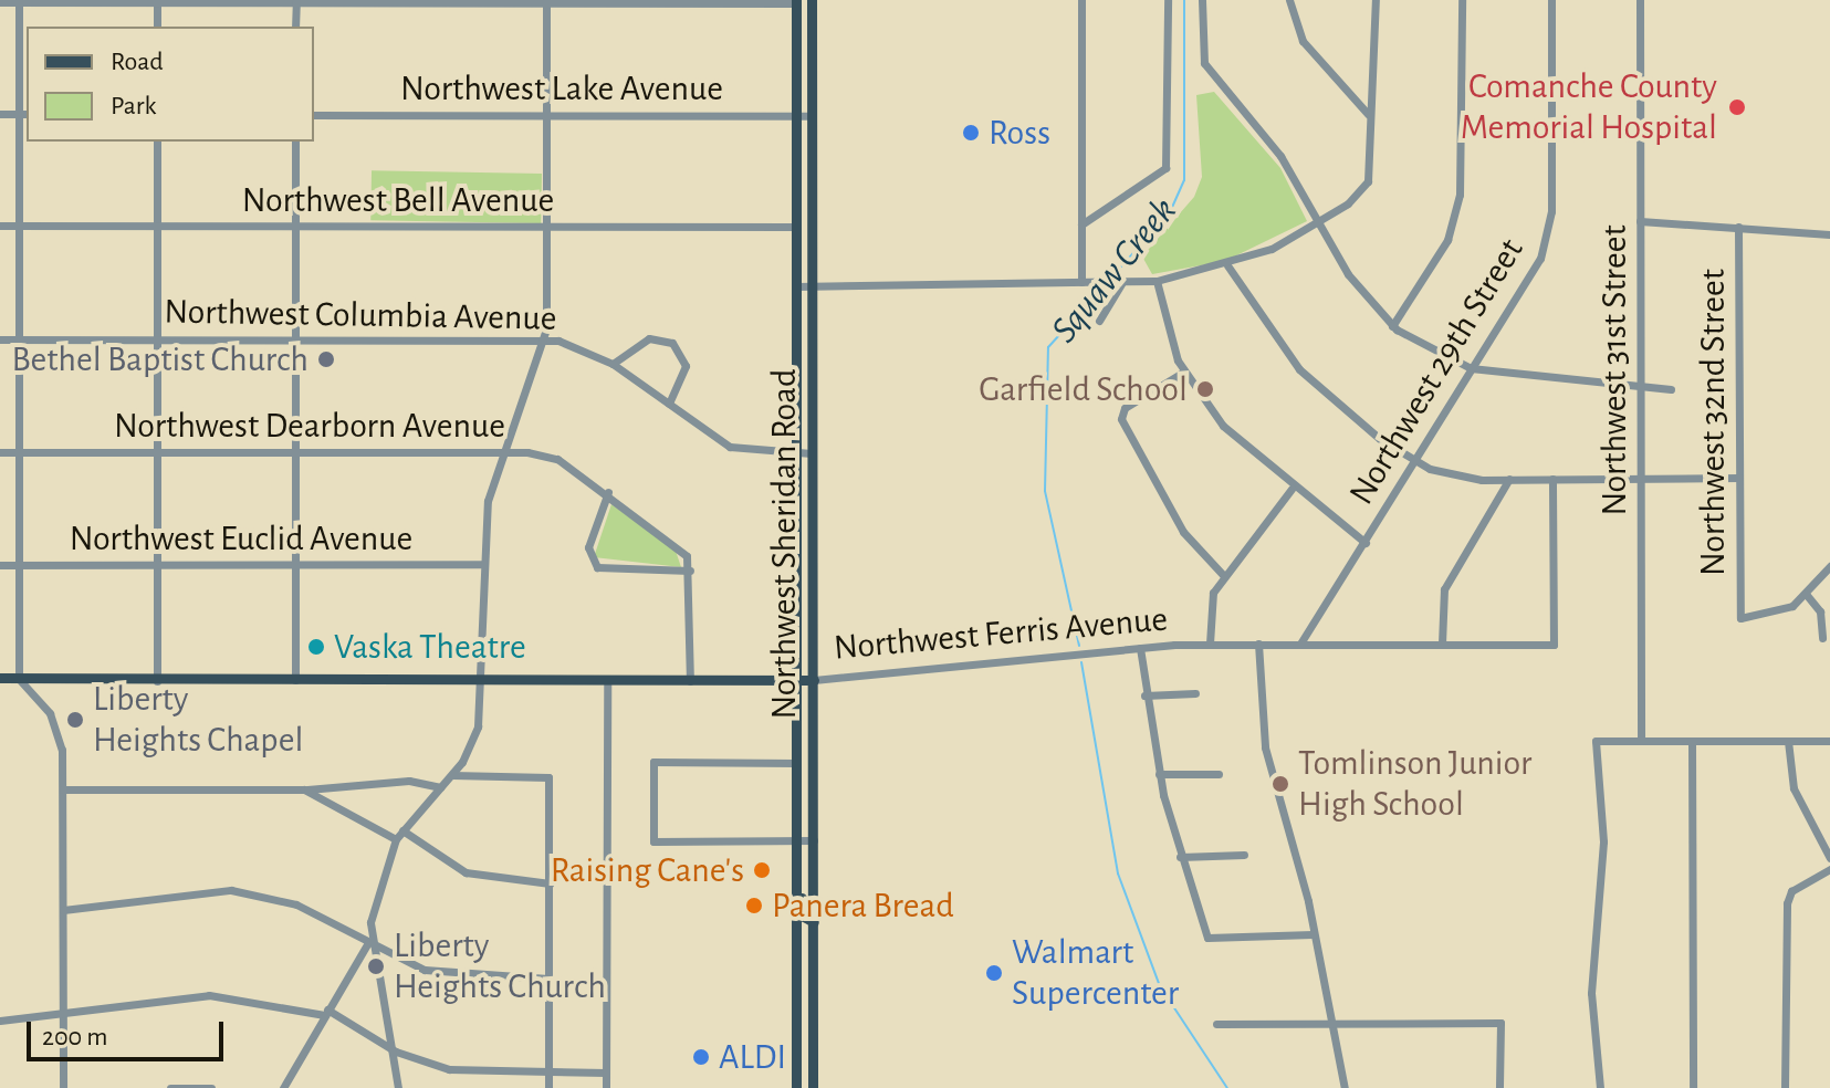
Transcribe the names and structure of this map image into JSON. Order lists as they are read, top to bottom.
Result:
{
  "streets": {
    "main road": ["Northwest Sheridan Road", "Northwest Ferris Avenue"],
    "street": [
      "Northwest Lake Avenue",
      "Northwest Bell Avenue",
      "Northwest Columbia Avenue",
      "Northwest 31st Street",
      "Northwest 29th Street",
      "Northwest 32nd Street",
      "Northwest Dearborn Avenue",
      "Northwest Euclid Avenue"
    ]
  },
  "crossings": [
    ["Northwest Lake Avenue", "Northwest Sheridan Road"],
    ["Northwest Bell Avenue", "Northwest Sheridan Road"],
    ["Northwest Columbia Avenue", "Northwest Sheridan Road"],
    ["Northwest Sheridan Road", "Northwest Ferris Avenue"]
  ],
  "water": ["Squaw Creek"],
  "places": [
    "Comanche County Memorial Hospital",
    "Ross",
    "Bethel Baptist Church",
    "Garfield School",
    "Vaska Theatre",
    "Liberty Heights Chapel",
    "Tomlinson Junior High School",
    "Raising Cane's",
    "Panera Bread",
    "Liberty Heights Church",
    "Walmart Supercenter",
    "ALDI"
  ],
  "legend": ["Road", "Park"],
  "scale_bar": "200 m"
}
